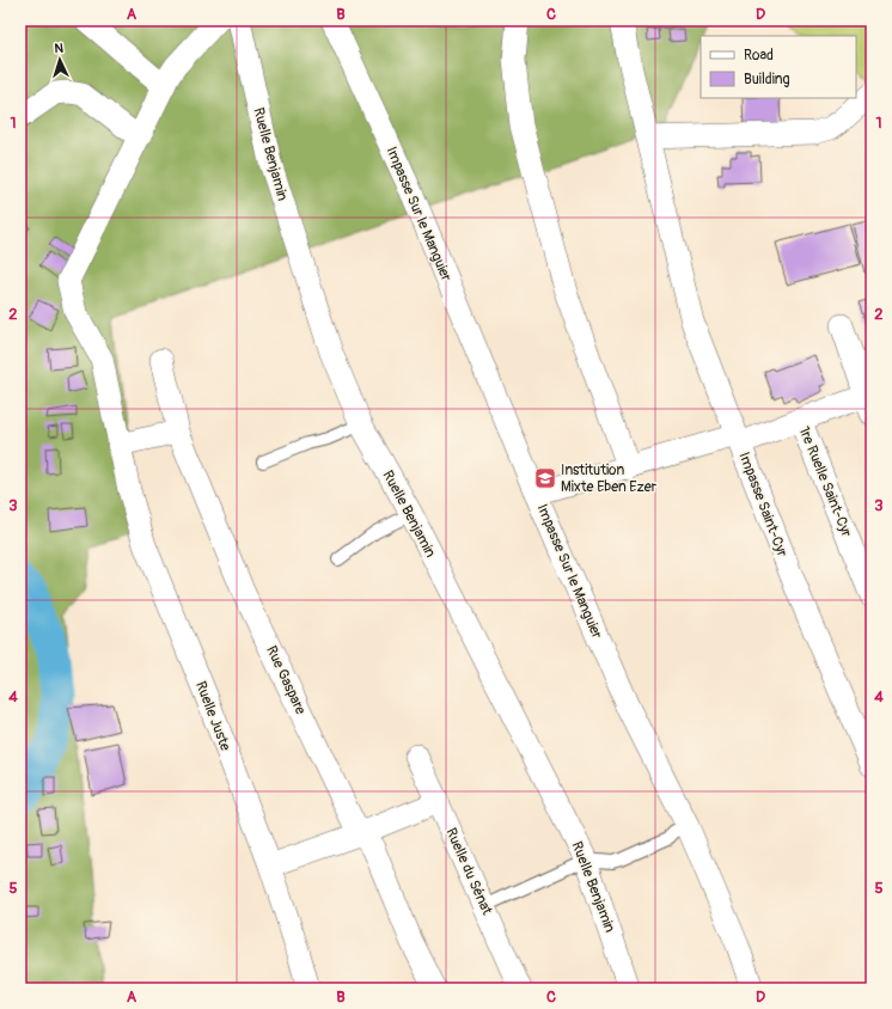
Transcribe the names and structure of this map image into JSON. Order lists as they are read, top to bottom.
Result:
{
  "streets": {
    "street": [
      "Ruelle Benjamin",
      "Impasse Sur le Manguier",
      "1re Ruelle Saint-Cyr",
      "Impasse Saint-Cyr",
      "Rue Gaspare",
      "Ruelle Juste",
      "Ruelle du Sénat"
    ]
  },
  "crossings": [
    ["Impasse Sur le Manguier", "Impasse Saint-Cyr"]
  ],
  "places": {
    "school or university": ["Institution Mixte Eben Ezer"]
  },
  "legend": ["Road", "Building"],
  "north": "top",
  "grid": {
    "columns": [
      "A",
      "B",
      "C",
      "D"
    ],
    "rows": [
      "1",
      "2",
      "3",
      "4",
      "5"
    ]
  }
}
